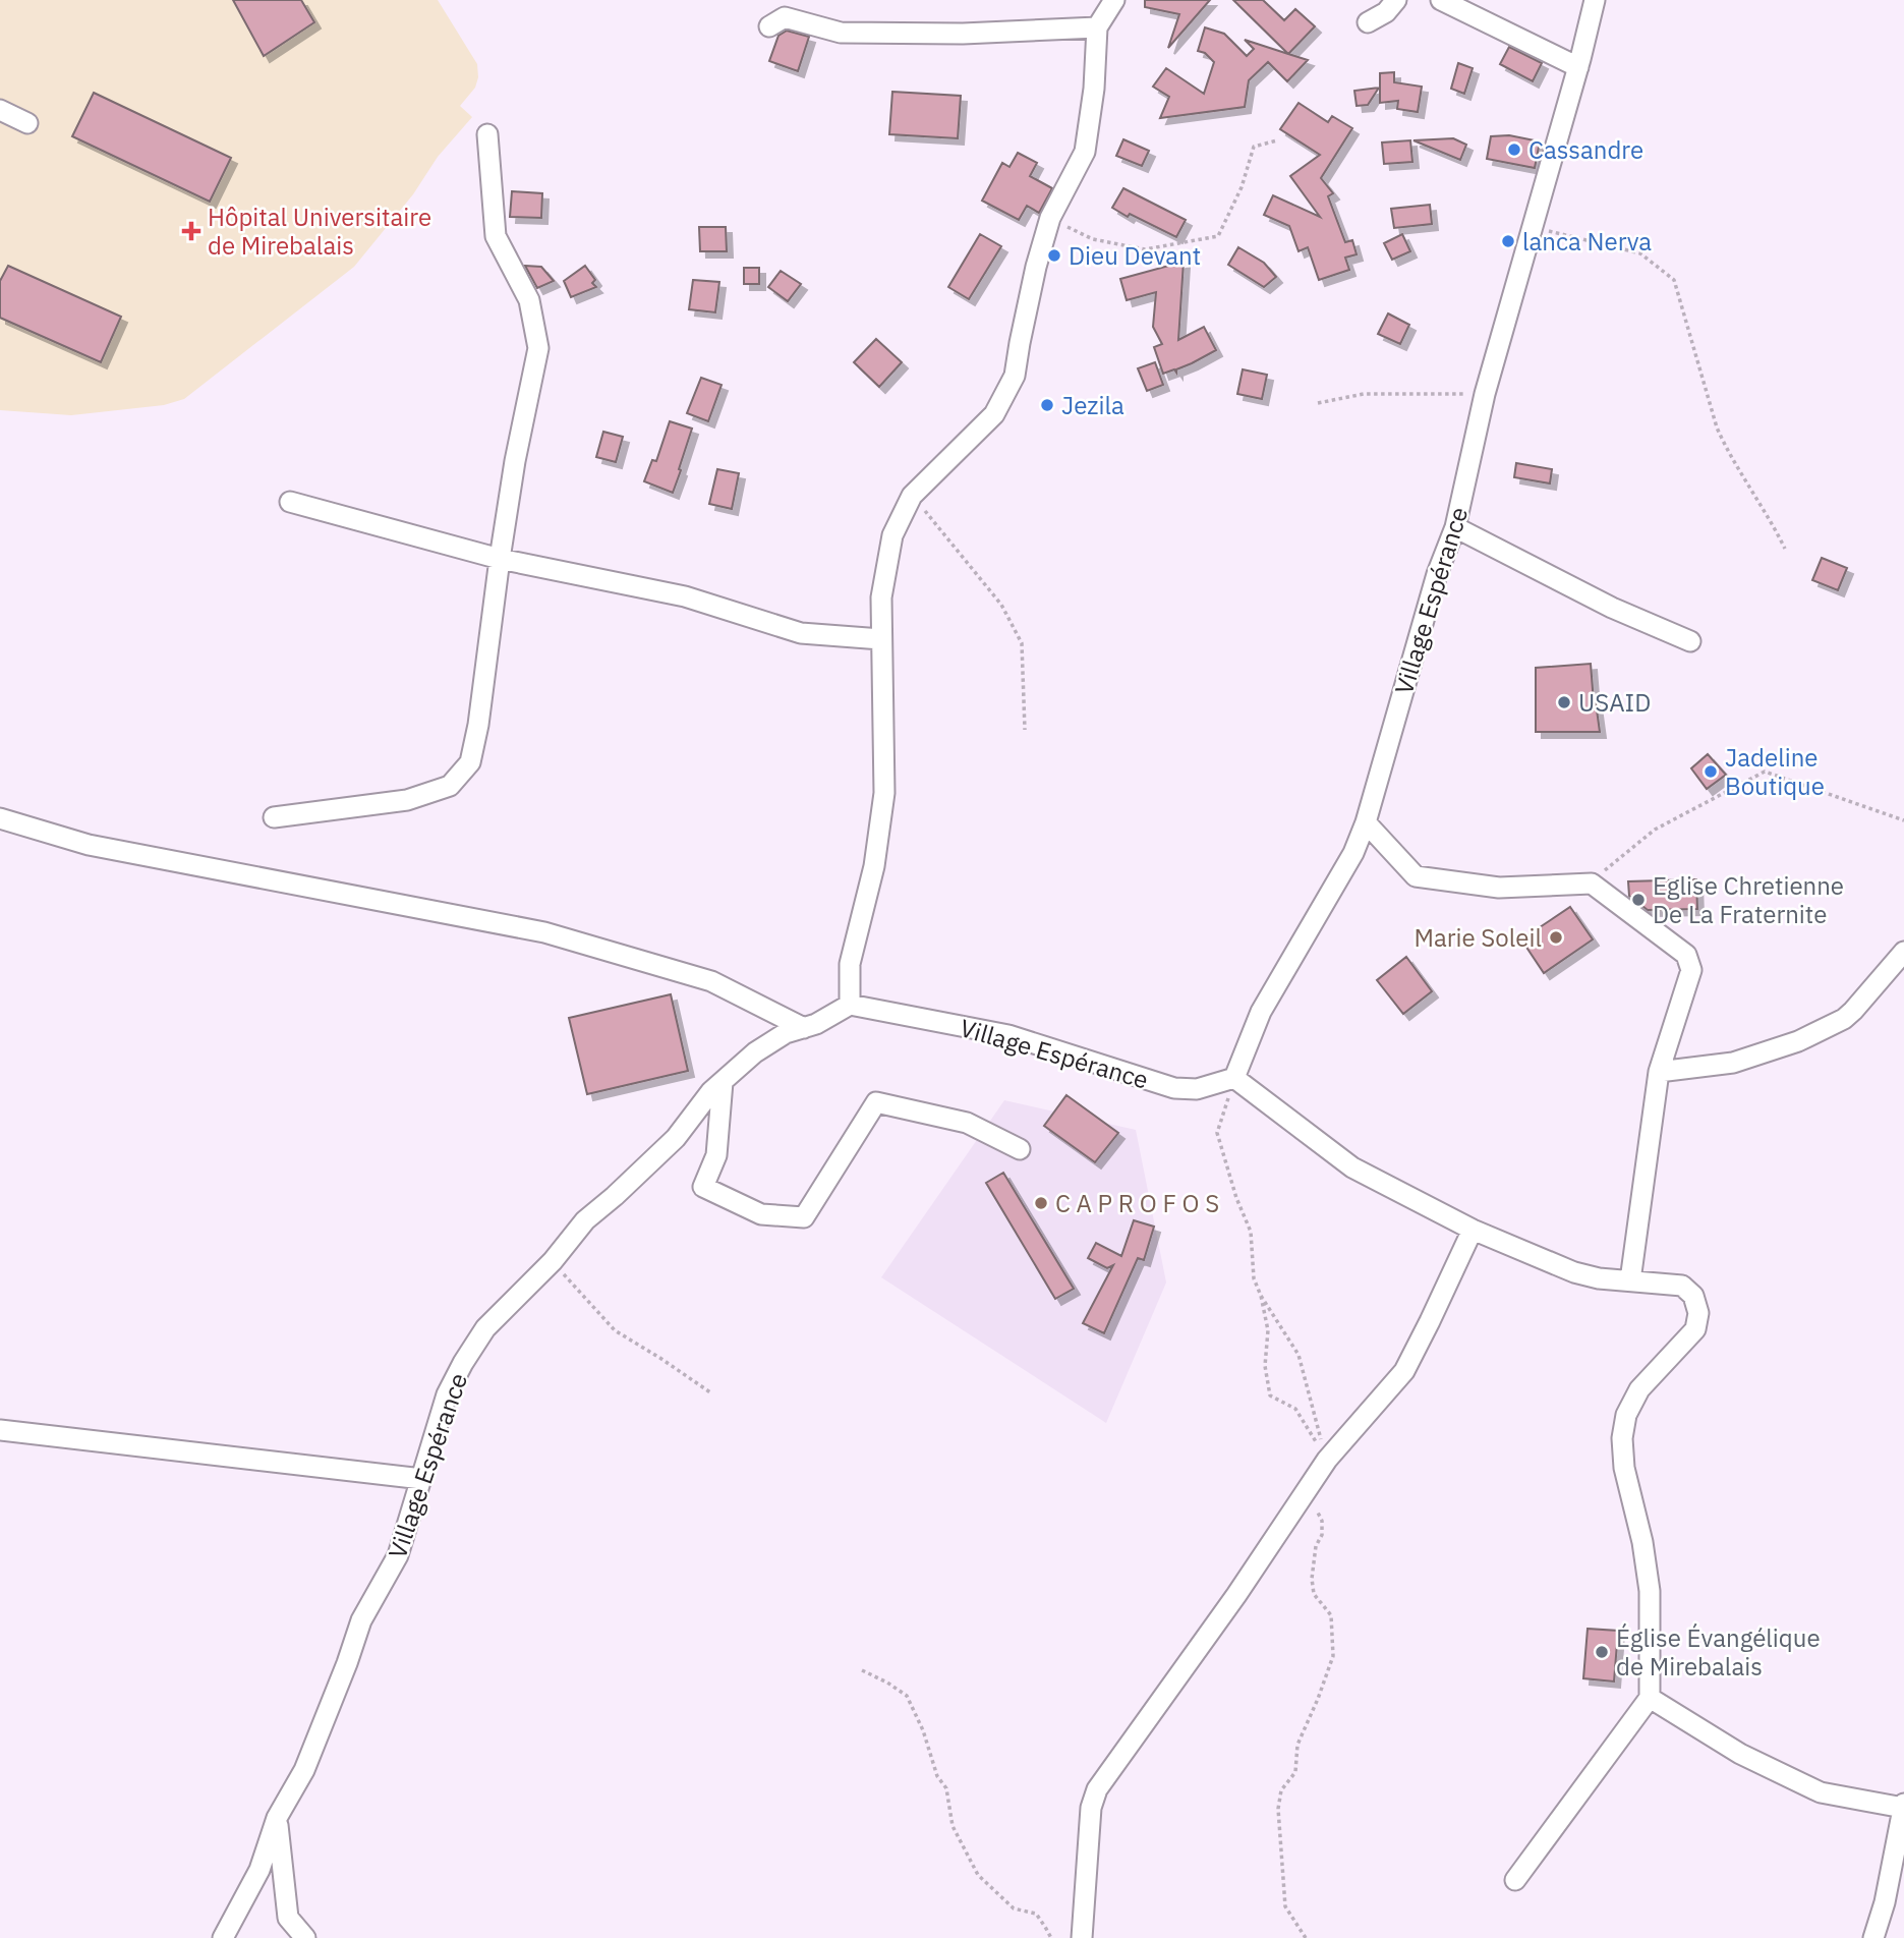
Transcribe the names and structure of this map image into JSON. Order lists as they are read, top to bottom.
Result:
{
  "streets": {
    "street": ["Village Espérance"]
  },
  "places": {
    "other": [
      "Cassandre",
      "lanca Nerva",
      "Dieu Devant",
      "Jezila",
      "USAID",
      "Jadeline Boutique",
      "Eglise Chretienne De La Fraternite",
      "Marie Soleil",
      "C A P R O F O S",
      "Église Évangélique de Mirebalais"
    ],
    "health": ["Hôpital Universitaire de Mirebalais"]
  }
}
